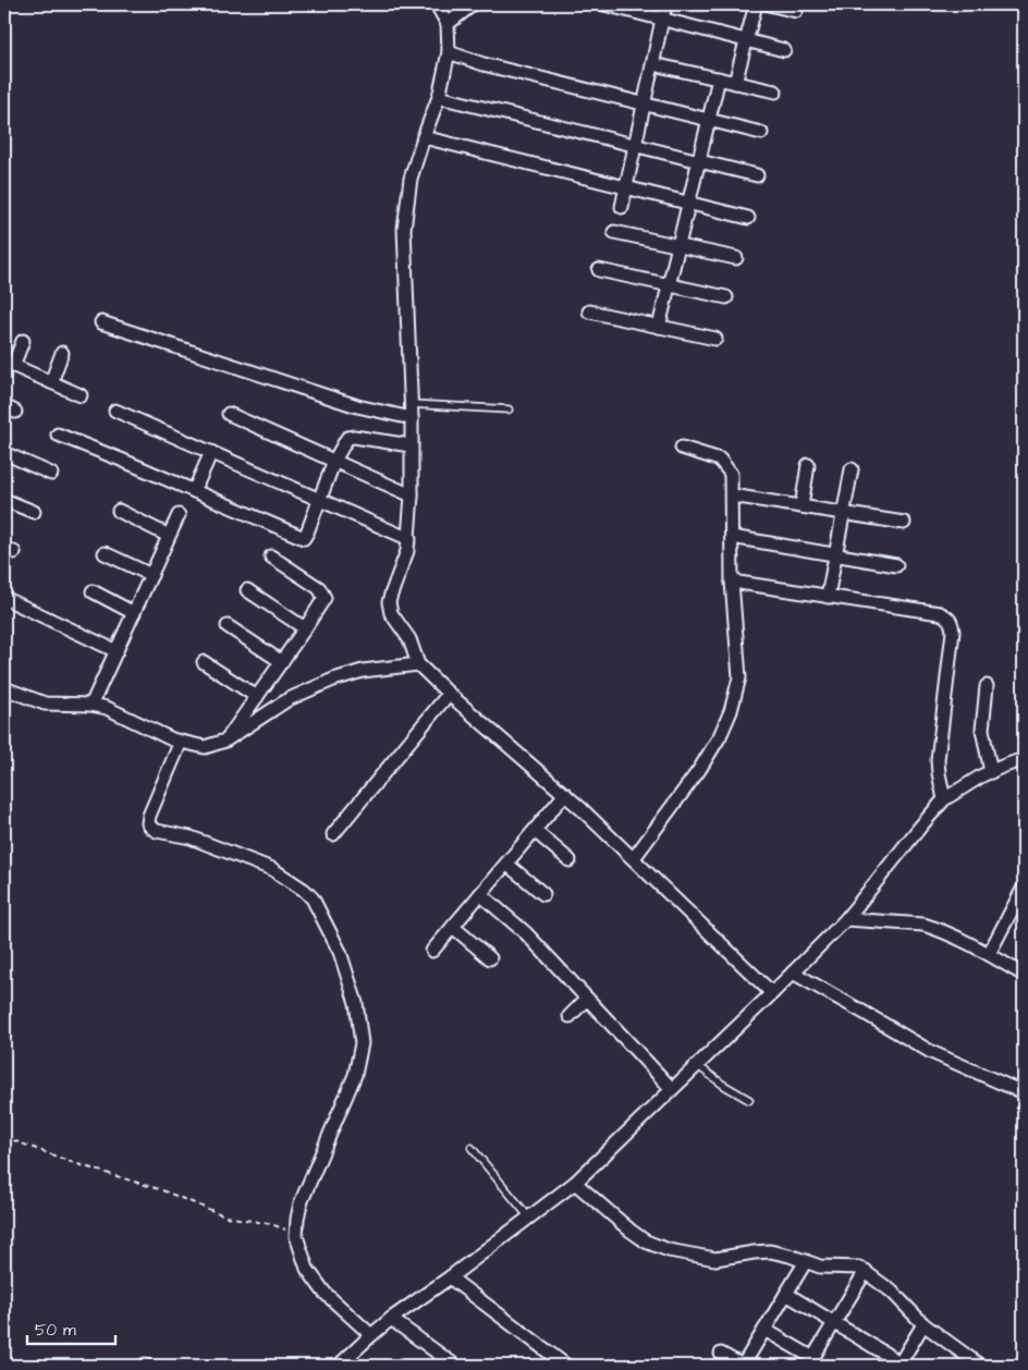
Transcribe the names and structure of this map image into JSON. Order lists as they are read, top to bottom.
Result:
{
  "scale_bar": "50 m"
}
